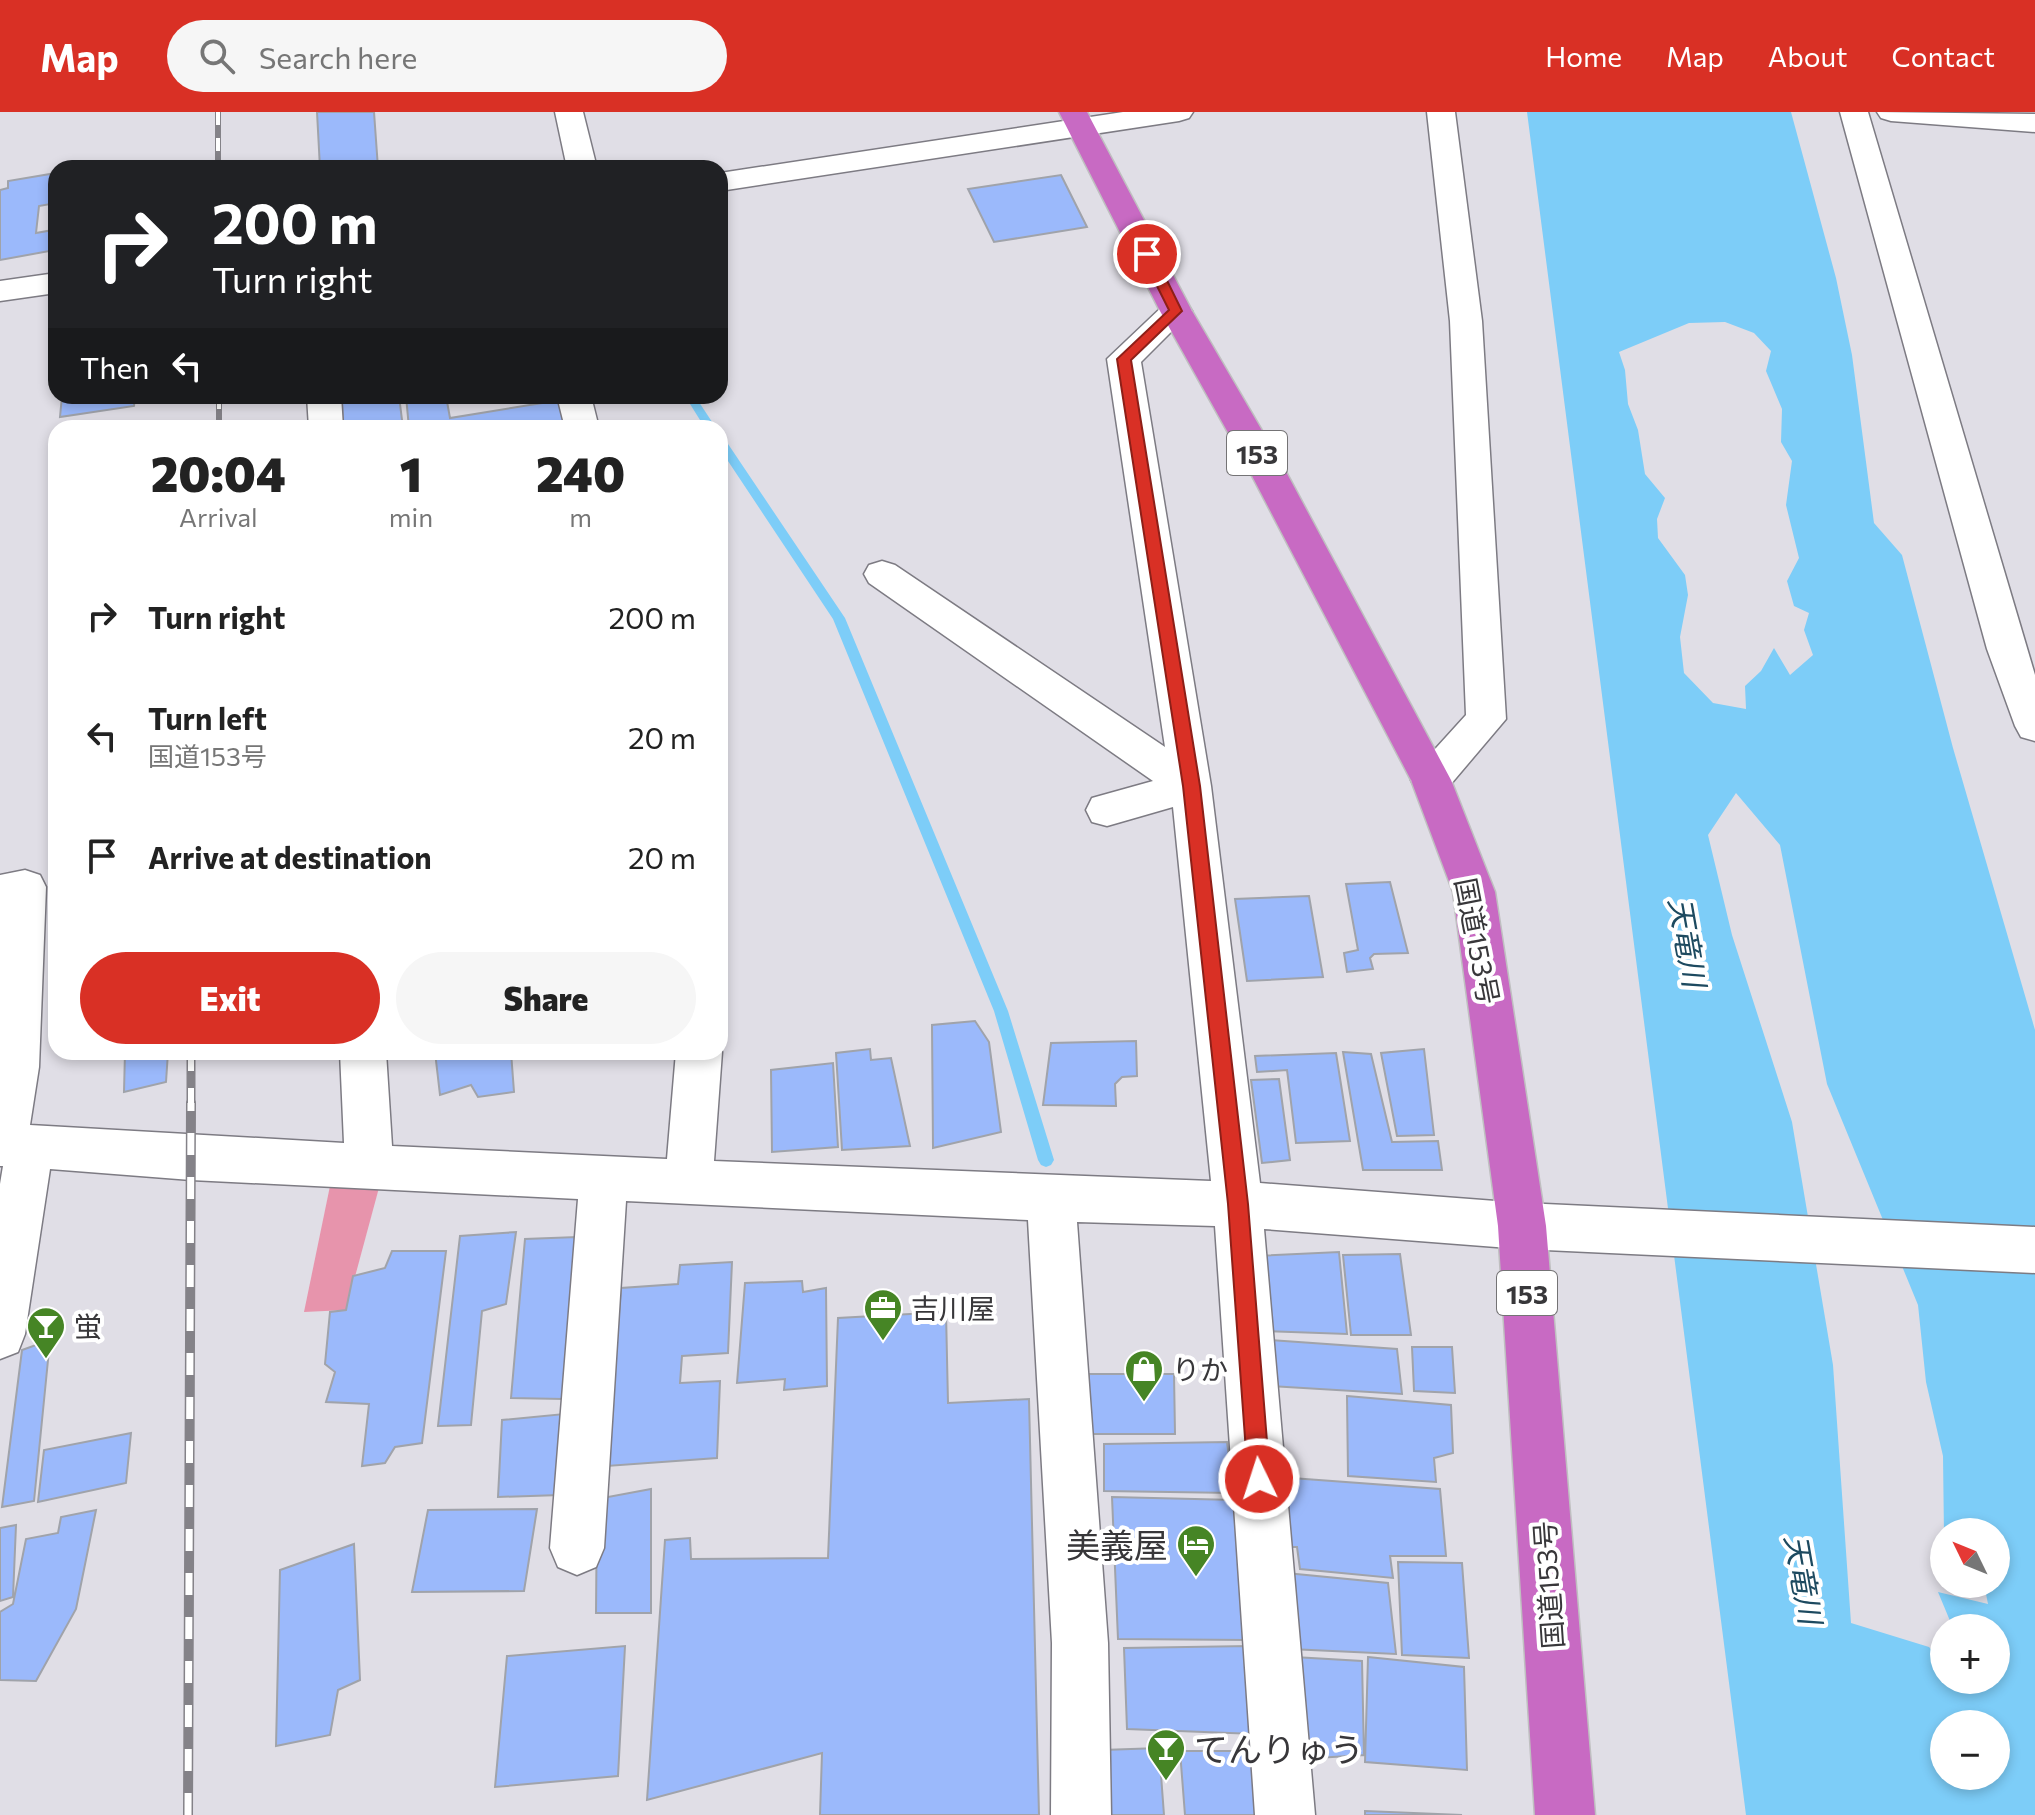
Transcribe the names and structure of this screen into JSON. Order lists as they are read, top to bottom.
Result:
{
  "streets": {
    "highway": ["153", "国道153号"]
  },
  "water": ["天竜川"],
  "places": {
    "office": ["吉川屋"],
    "bar": ["蛍", "てんりゅう"],
    "shop": ["りか"],
    "hotel": ["美義屋"]
  },
  "north": "top left",
  "page": {
    "header": "Map",
    "search": "Search here",
    "nav": [
      "Home",
      "Map",
      "About",
      "Contact"
    ],
    "turn": ["200 m", "Turn right"],
    "then": "Then",
    "eta": [
      "20:04",
      "Arrival",
      "1",
      "min",
      "240",
      "m"
    ],
    "list": [
      {
        "name": "Turn right",
        "value": "200 m"
      },
      {
        "name": "Turn left",
        "note": "国道153号",
        "value": "20 m"
      },
      {
        "name": "Arrive at destination",
        "value": "20 m"
      }
    ],
    "buttons": ["Exit", "Share"],
    "map_buttons": ["+", "−"]
  }
}
